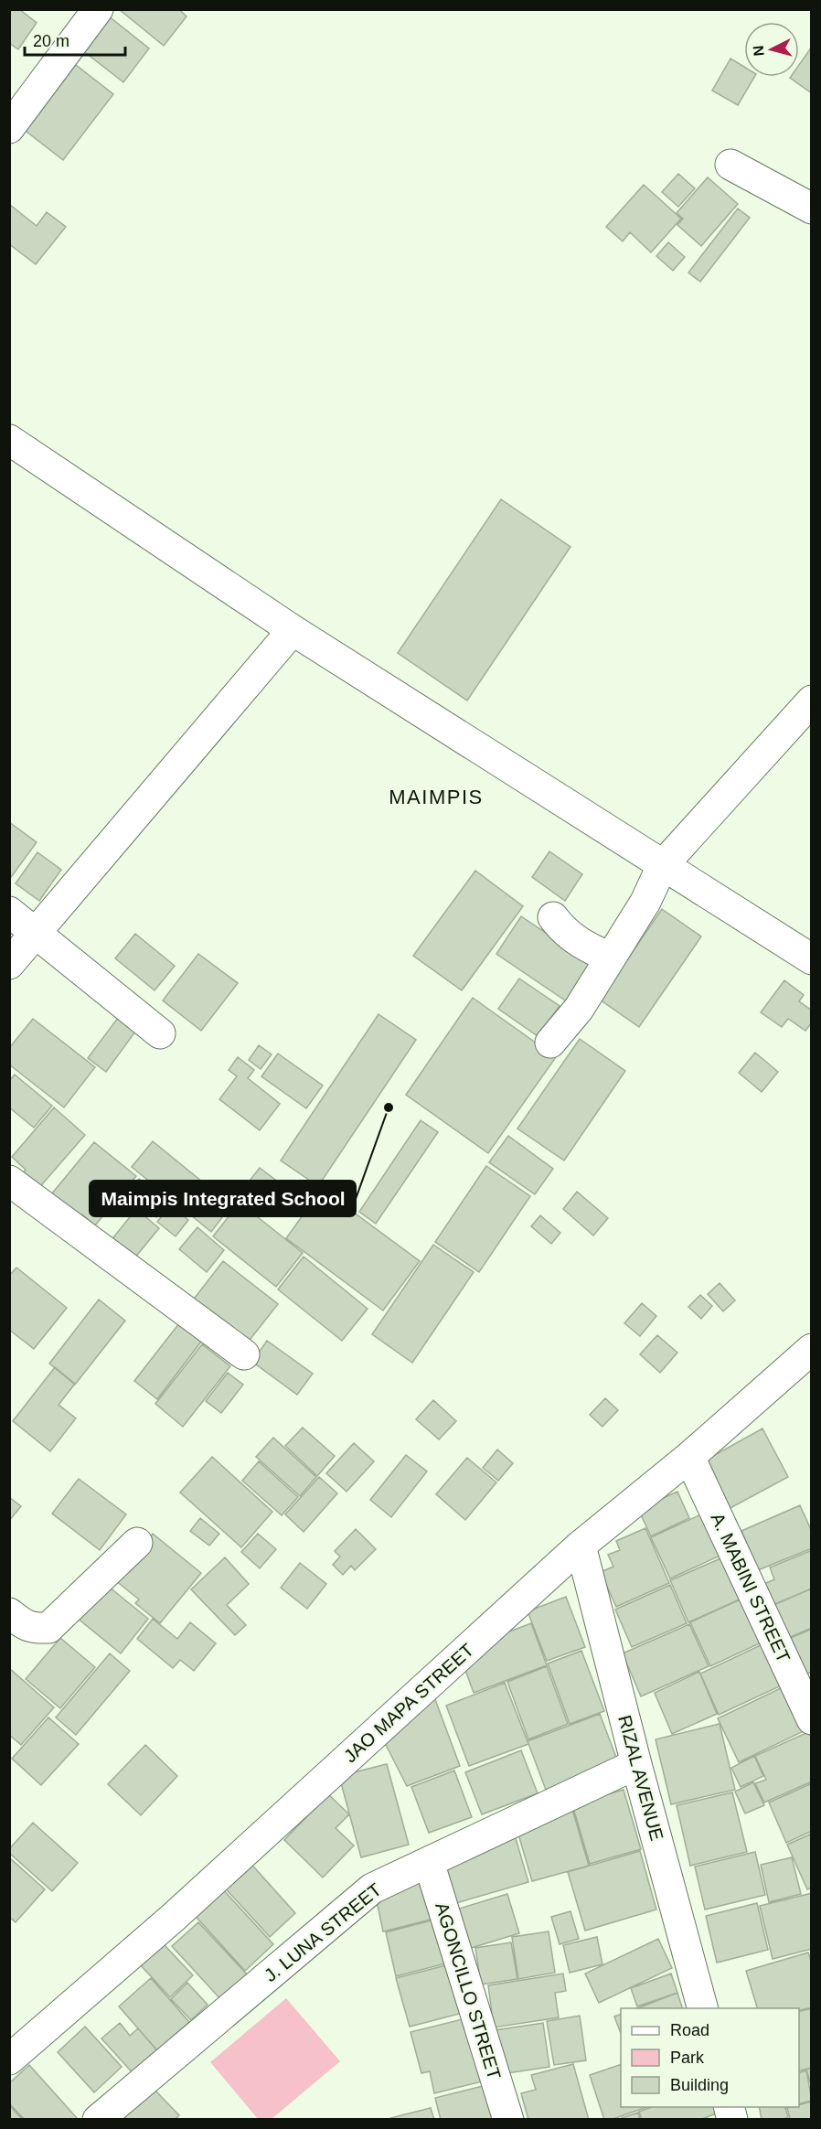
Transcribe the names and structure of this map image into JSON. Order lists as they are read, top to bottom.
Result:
{
  "streets": {
    "street": [
      "A. MABINI STREET",
      "JAO MAPA STREET",
      "RIZAL AVENUE",
      "J. LUNA STREET",
      "AGONCILLO STREET"
    ]
  },
  "crossings": [
    ["A. MABINI STREET", "JAO MAPA STREET"],
    ["JAO MAPA STREET", "RIZAL AVENUE"],
    ["RIZAL AVENUE", "J. LUNA STREET"],
    ["J. LUNA STREET", "AGONCILLO STREET"]
  ],
  "districts": ["MAIMPIS"],
  "places": ["Maimpis Integrated School"],
  "legend": ["Road", "Park", "Building"],
  "scale_bar": "20 m",
  "north": "left"
}
